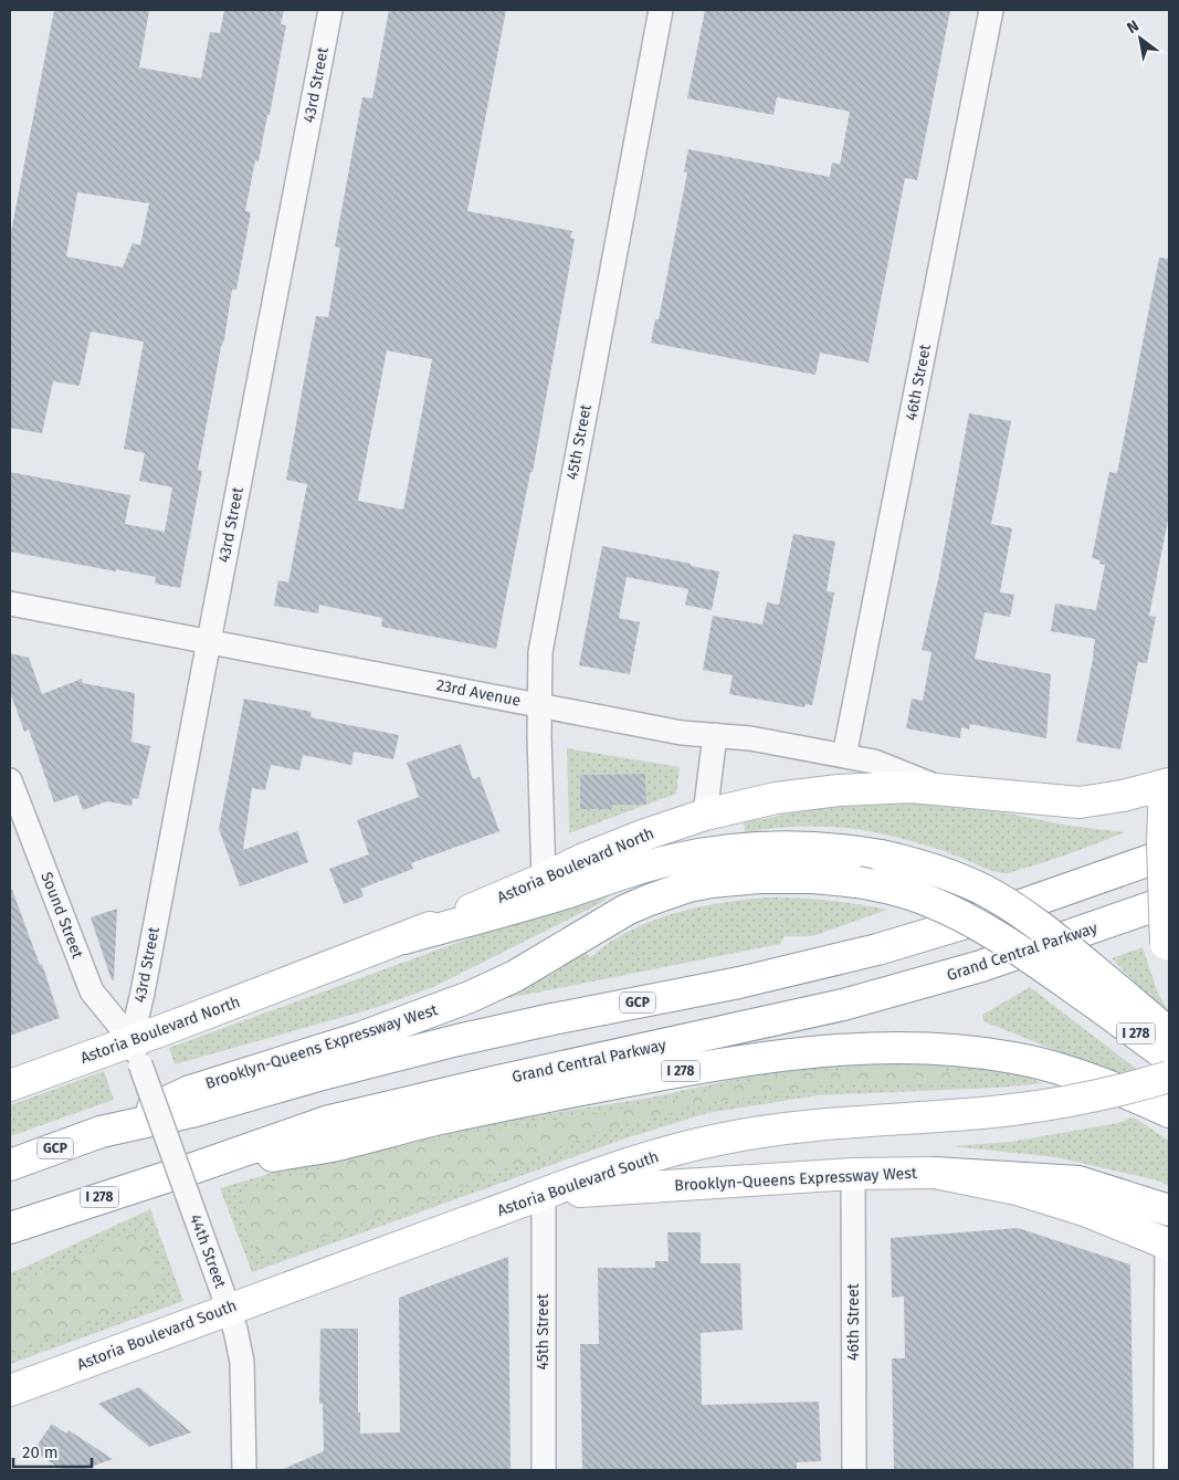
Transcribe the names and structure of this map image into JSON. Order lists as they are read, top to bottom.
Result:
{
  "streets": {
    "main road": [
      "Astoria Boulevard North",
      "Grand Central Parkway",
      "GCP",
      "I 278",
      "Brooklyn-Queens Expressway West",
      "Astoria Boulevard South"
    ],
    "street": [
      "43rd Street",
      "46th Street",
      "45th Street",
      "23rd Avenue",
      "Sound Street",
      "44th Street"
    ]
  },
  "crossings": [
    ["43rd Street", "23rd Avenue"],
    ["43rd Street", "Astoria Boulevard North"],
    ["43rd Street", "Sound Street"],
    ["43rd Street", "44th Street"],
    ["46th Street", "23rd Avenue"],
    ["46th Street", "Brooklyn-Queens Expressway West"],
    ["45th Street", "23rd Avenue"],
    ["45th Street", "Astoria Boulevard North"],
    ["45th Street", "Brooklyn-Queens Expressway West"],
    ["45th Street", "Astoria Boulevard South"],
    ["23rd Avenue", "Astoria Boulevard North"],
    ["Astoria Boulevard North", "Sound Street"],
    ["Astoria Boulevard North", "44th Street"],
    ["Sound Street", "44th Street"],
    ["Grand Central Parkway", "I 278"],
    ["GCP", "Brooklyn-Queens Expressway West"],
    ["Brooklyn-Queens Expressway West", "Astoria Boulevard South"],
    ["Astoria Boulevard South", "44th Street"]
  ],
  "scale_bar": "20 m",
  "north": "top left"
}
